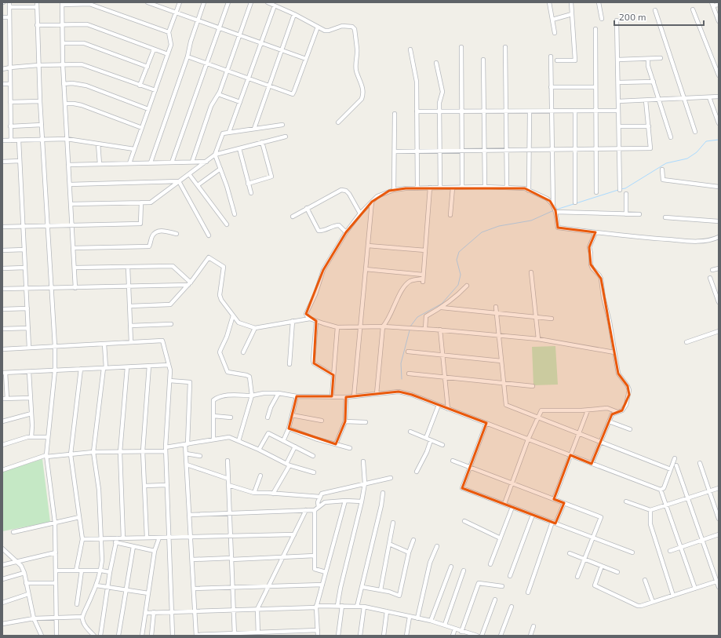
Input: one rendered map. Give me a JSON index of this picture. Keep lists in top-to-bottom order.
{
  "scale_bar": "200 m"
}
